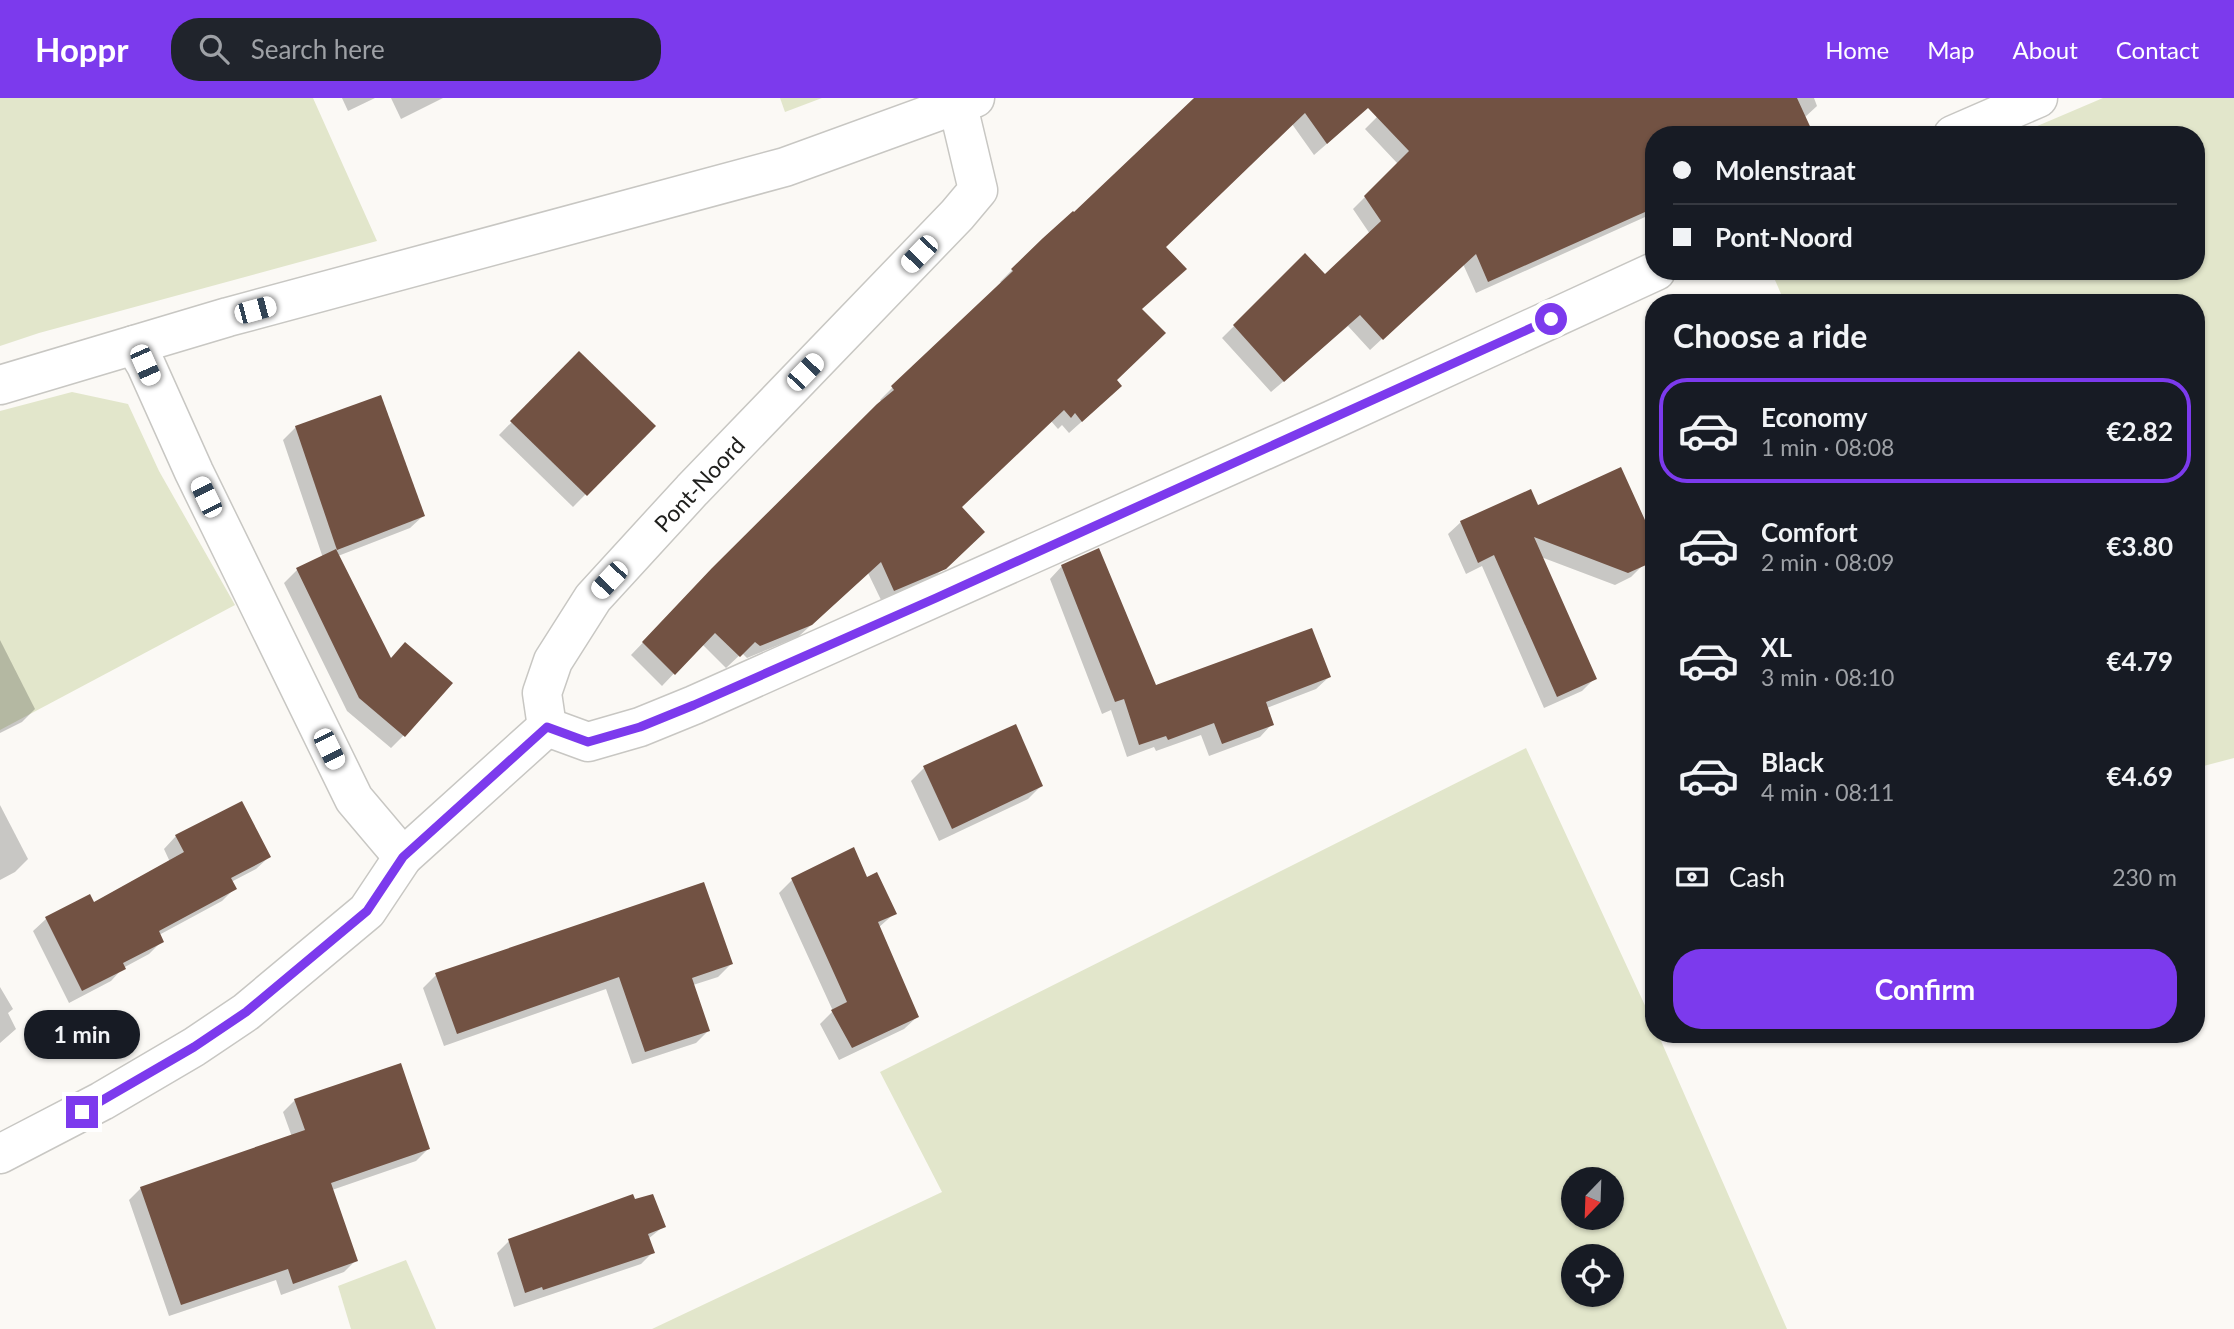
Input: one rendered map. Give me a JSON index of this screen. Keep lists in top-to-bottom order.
{
  "streets": {
    "street": ["Pont-Noord"]
  },
  "north": "bottom left",
  "page": {
    "header": "Hoppr",
    "search": "Search here",
    "nav": [
      "Home",
      "Map",
      "About",
      "Contact"
    ],
    "banner": ["Molenstraat", "Pont-Noord"],
    "heading": "Choose a ride",
    "list": [
      {
        "name": "Economy",
        "note": "1 min · 08:08",
        "value": "€2.82"
      },
      {
        "name": "Comfort",
        "note": "2 min · 08:09",
        "value": "€3.80"
      },
      {
        "name": "XL",
        "note": "3 min · 08:10",
        "value": "€4.79"
      },
      {
        "name": "Black",
        "note": "4 min · 08:11",
        "value": "€4.69"
      }
    ],
    "pay": ["Cash", "230 m"],
    "buttons": "Confirm",
    "bubble": "1 min"
  }
}
